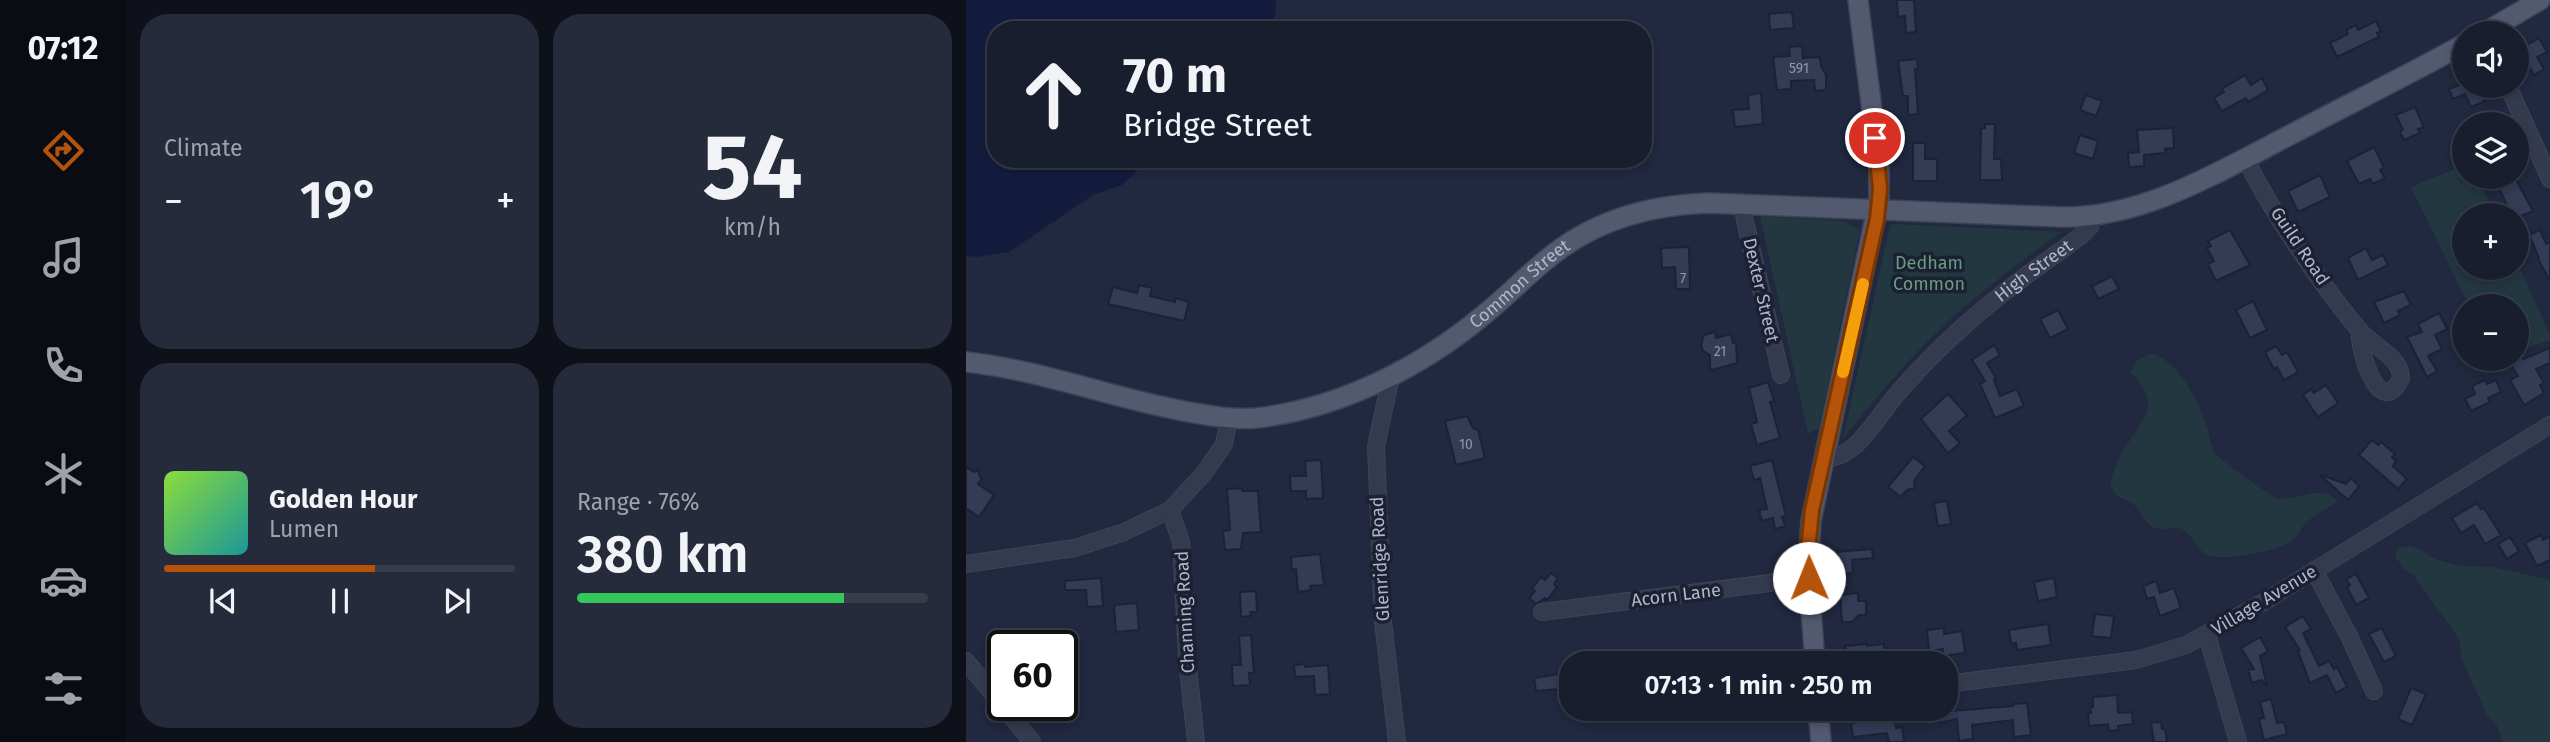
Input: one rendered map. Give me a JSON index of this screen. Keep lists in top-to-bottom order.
{
  "streets": {
    "main road": ["Common Street"],
    "street": [
      "Guild Road",
      "High Street",
      "Dexter Street",
      "Glenridge Road",
      "Acorn Lane",
      "Village Avenue",
      "Channing Road"
    ]
  },
  "crossings": [
    ["High Street", "Common Street"],
    ["Common Street", "Dexter Street"],
    ["Common Street", "Glenridge Road"]
  ],
  "parks": ["Dedham Common"],
  "house_numbers": [
    "591",
    "7",
    "21",
    "10"
  ],
  "page": {
    "tabs": "07:12",
    "tile": [
      "Climate",
      ["54", "km/h"],
      ["Range · 76%", "380 km"]
    ],
    "map_buttons": ["+", "−"],
    "turn": ["70 m", "Bridge Street"],
    "heat": ["−", "19°", "+"],
    "song": ["Golden Hour", "Lumen"],
    "limit": "60",
    "trip": "07:13 · 1 min · 250 m"
  }
}
